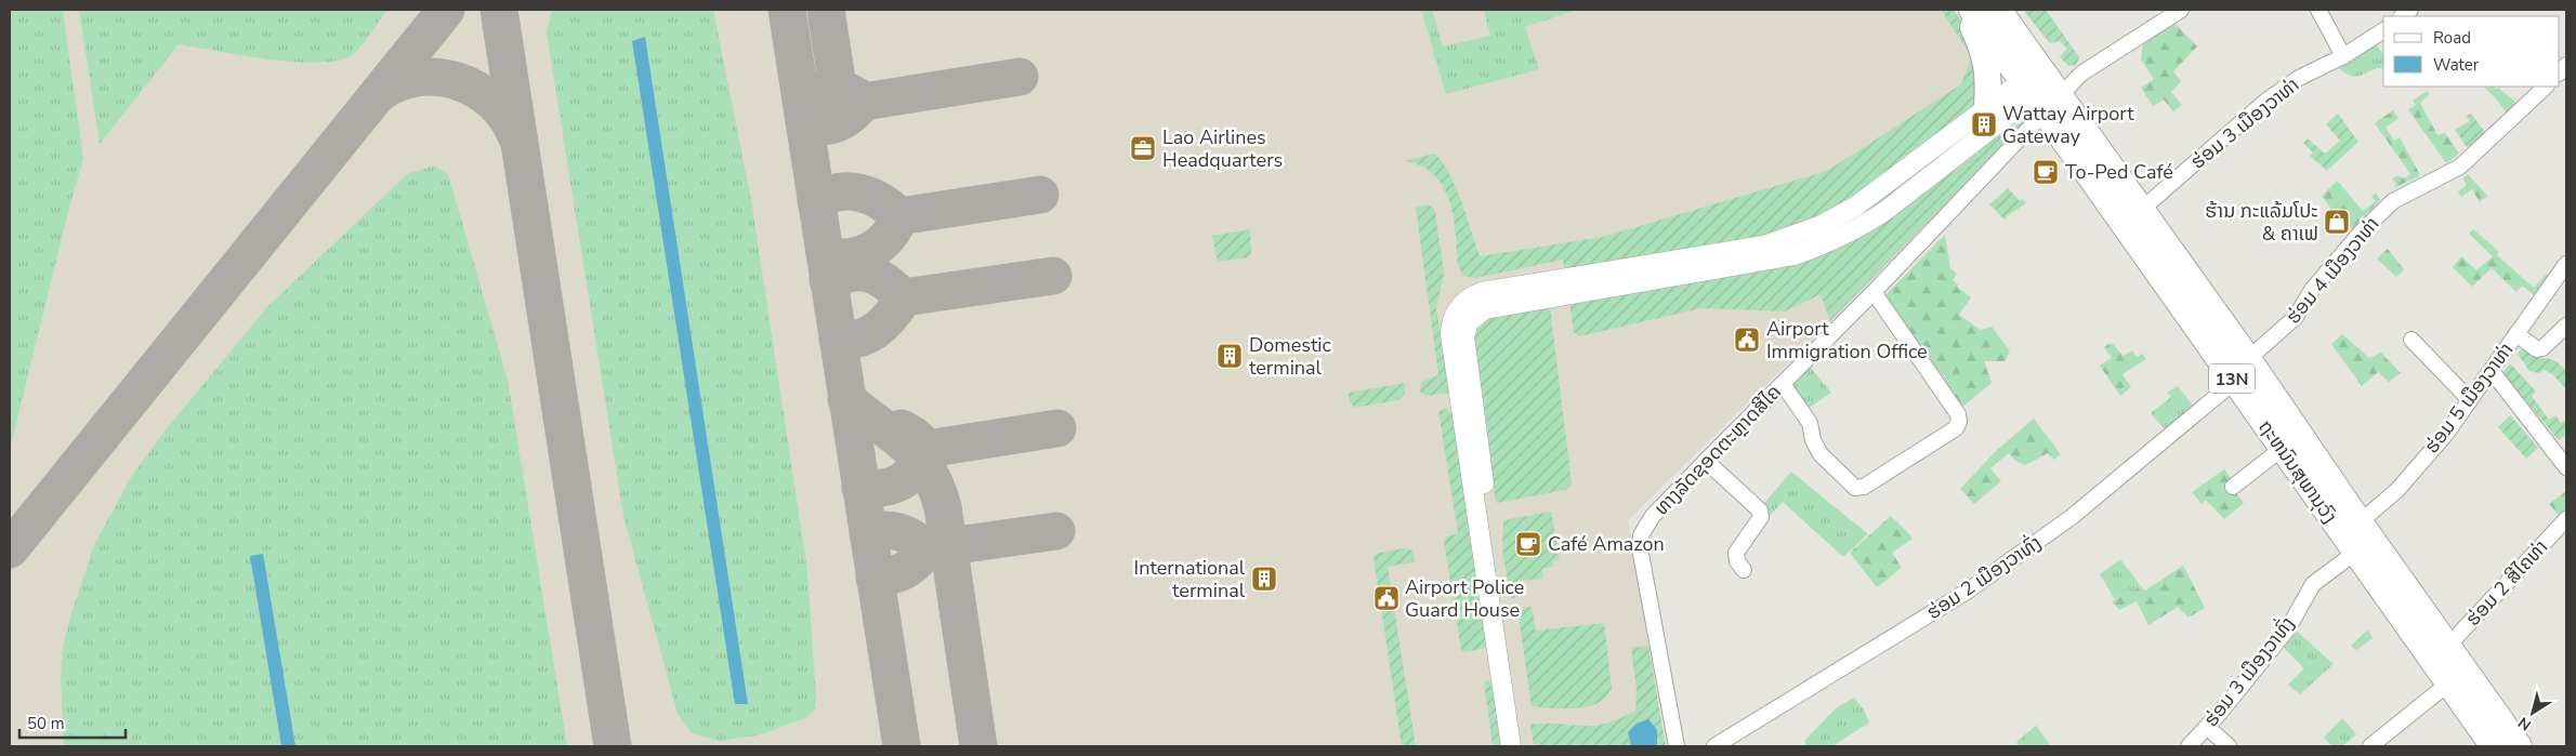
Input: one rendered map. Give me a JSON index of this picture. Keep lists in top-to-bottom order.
{
  "streets": {
    "highway": ["13N", "ຖະຫນົນສຸພານຸວົງ"],
    "street": [
      "ຮ່ອມ 3 ເມືອງວາທ່າ",
      "ຮ່ອມ 4 ເມືອງວາທ່າ",
      "ຮ່ອມ 5 ເມືອງວາທ່າ",
      "ທາງລັດຊອດຕະຫຼາດສີໄຄ",
      "ຮ່ອມ 2 ເມືອງວາທົ່ງ",
      "ຮ່ອມ 2 ສີໄຄທ່າ",
      "ຮ່ອມ 3 ເມືອງວາທົ່ງ"
    ]
  },
  "crossings": [
    ["ຮ່ອມ 3 ເມືອງວາທ່າ", "ຖະຫນົນສຸພານຸວົງ"],
    ["ຮ່ອມ 4 ເມືອງວາທ່າ", "ຖະຫນົນສຸພານຸວົງ"],
    ["ຮ່ອມ 5 ເມືອງວາທ່າ", "ຖະຫນົນສຸພານຸວົງ"],
    ["ທາງລັດຊອດຕະຫຼາດສີໄຄ", "ຖະຫນົນສຸພານຸວົງ"],
    ["ຖະຫນົນສຸພານຸວົງ", "ຮ່ອມ 2 ເມືອງວາທົ່ງ"],
    ["ຖະຫນົນສຸພານຸວົງ", "ຮ່ອມ 2 ສີໄຄທ່າ"],
    ["ຖະຫນົນສຸພານຸວົງ", "ຮ່ອມ 3 ເມືອງວາທົ່ງ"]
  ],
  "places": {
    "building": ["Wattay Airport Gateway", "Domestic terminal", "International terminal"],
    "office": ["Lao Airlines Headquarters"],
    "cafe": ["To-Ped Café", "Café Amazon"],
    "shop": ["ຮ້ານ ກະແລ້ມໂປະ & ຄາເຟ"],
    "public building": ["Airport Immigration Office", "Airport Police Guard House"]
  },
  "legend": ["Road", "Water"],
  "scale_bar": "50 m",
  "north": "bottom left"
}
